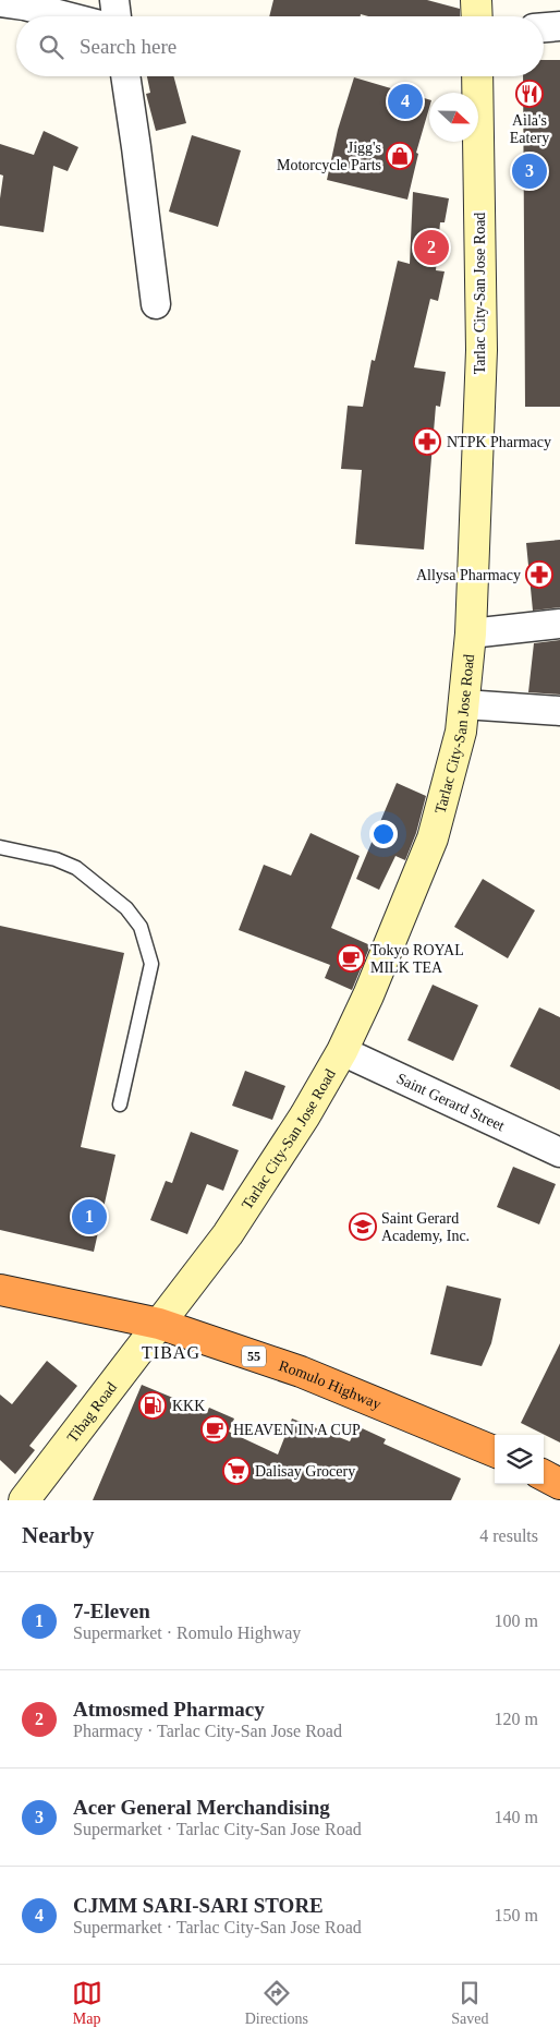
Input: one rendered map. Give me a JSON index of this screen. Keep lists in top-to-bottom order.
{
  "streets": {
    "highway": ["55", "Romulo Highway"],
    "main road": ["Tarlac City-San Jose Road", "Tibag Road"],
    "street": ["Saint Gerard Street"]
  },
  "crossings": [
    ["Tarlac City-San Jose Road", "Saint Gerard Street"],
    ["Tarlac City-San Jose Road", "Romulo Highway"],
    ["Tarlac City-San Jose Road", "Tibag Road"],
    ["Romulo Highway", "Tibag Road"]
  ],
  "districts": ["TIBAG"],
  "places": {
    "restaurant": ["Aila's Eatery"],
    "shop": ["Jigg's Motorcycle Parts"],
    "pharmacy": ["NTPK Pharmacy", "Allysa Pharmacy"],
    "cafe": ["Tokyo ROYAL MILK TEA", "HEAVEN IN A CUP"],
    "school or university": ["Saint Gerard Academy, Inc."],
    "fuel station": ["KKK"],
    "supermarket": ["Dalisay Grocery"]
  },
  "north": "right",
  "page": {
    "search": "Search here",
    "pins": [
      "4",
      "3",
      "2",
      "1"
    ],
    "heading": ["Nearby", "4 results"],
    "list": [
      {
        "mark": "1",
        "name": "7-Eleven",
        "note": "Supermarket · Romulo Highway",
        "value": "100 m"
      },
      {
        "mark": "2",
        "name": "Atmosmed Pharmacy",
        "note": "Pharmacy · Tarlac City-San Jose Road",
        "value": "120 m"
      },
      {
        "mark": "3",
        "name": "Acer General Merchandising",
        "note": "Supermarket · Tarlac City-San Jose Road",
        "value": "140 m"
      },
      {
        "mark": "4",
        "name": "CJMM SARI-SARI STORE",
        "note": "Supermarket · Tarlac City-San Jose Road",
        "value": "150 m"
      }
    ],
    "nav": ["Map", "Directions", "Saved"]
  }
}
